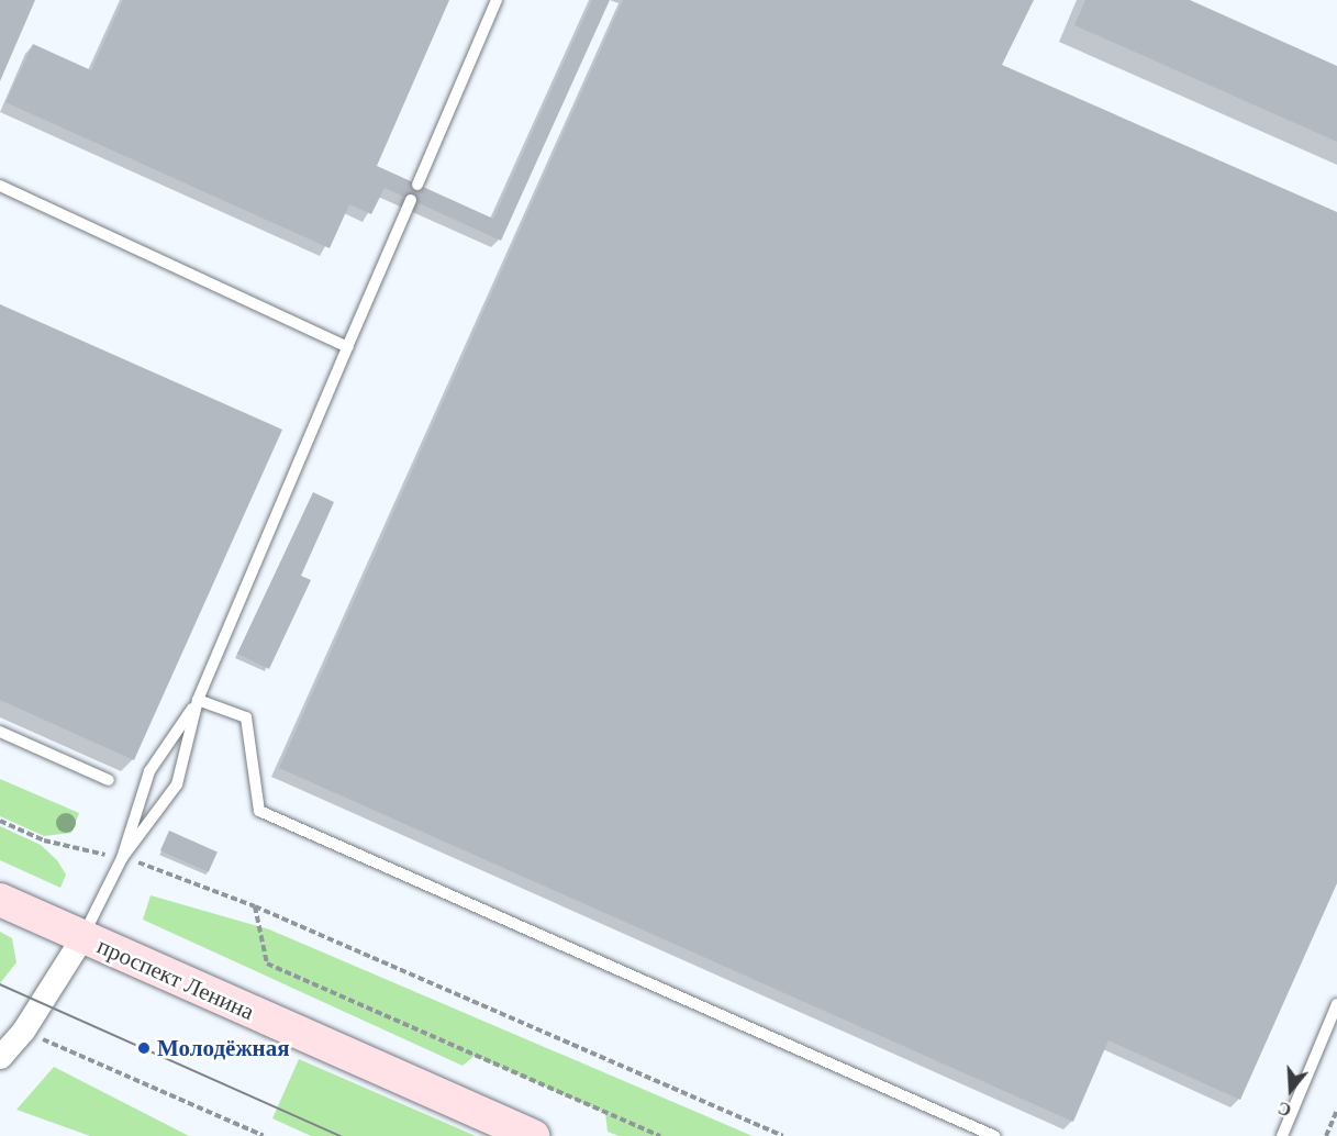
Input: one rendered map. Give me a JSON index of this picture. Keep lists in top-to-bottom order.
{
  "streets": {
    "main road": ["проспект Ленина"]
  },
  "places": ["Молодёжная"],
  "north": "bottom"
}
